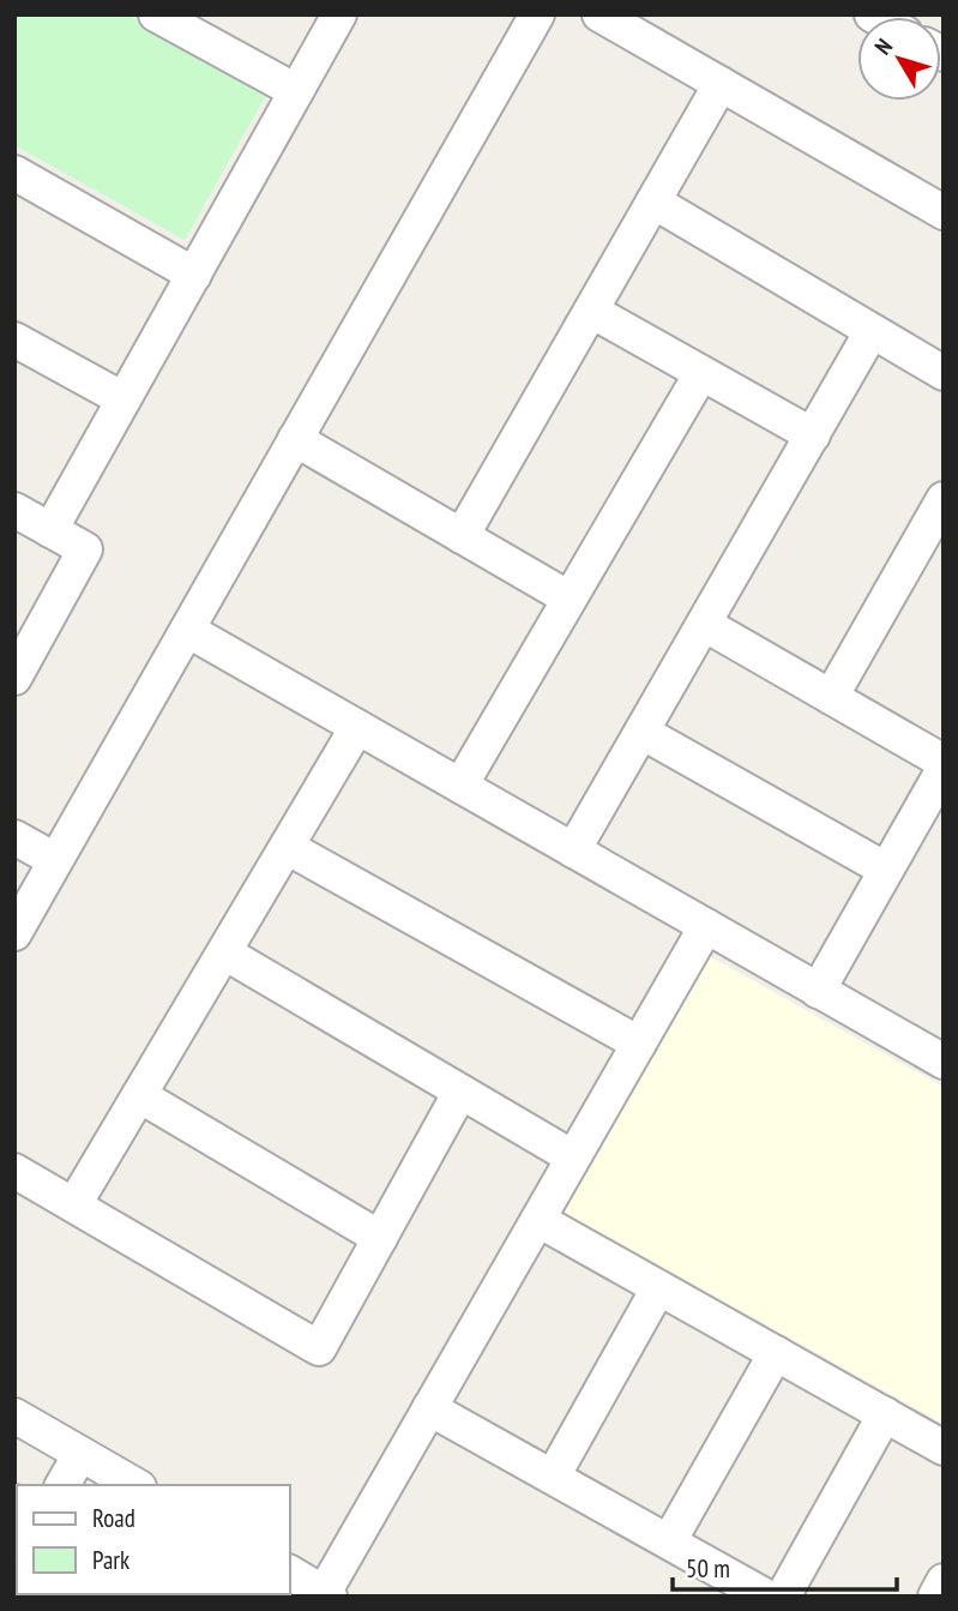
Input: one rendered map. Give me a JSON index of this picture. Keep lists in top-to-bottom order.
{
  "legend": ["Road", "Park"],
  "scale_bar": "50 m",
  "north": "top left"
}
